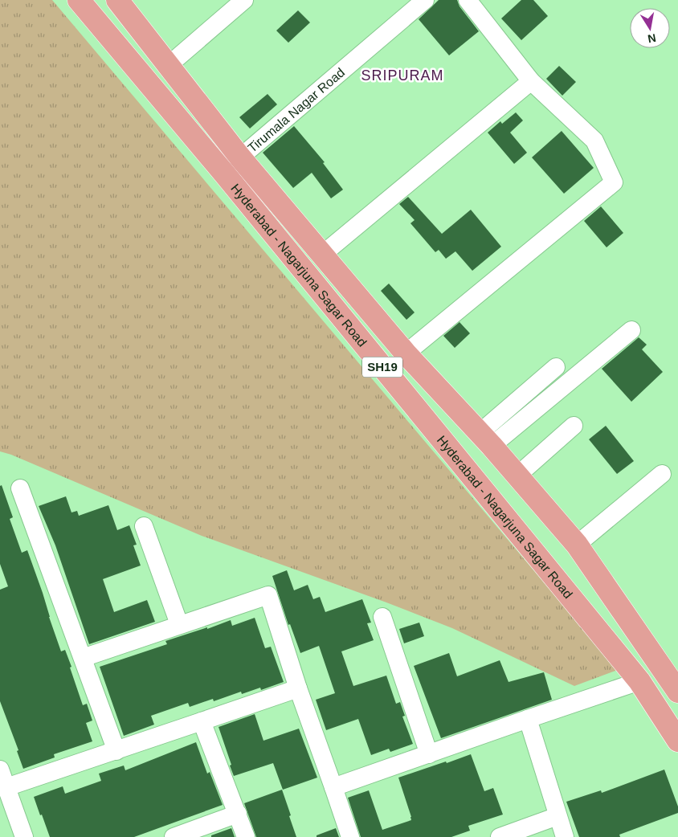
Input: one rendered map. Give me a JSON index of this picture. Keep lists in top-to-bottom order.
{
  "streets": {
    "main road": ["Hyderabad - Nagarjuna Sagar Road", "SH19"],
    "street": ["Tirumala Nagar Road"]
  },
  "crossings": [
    ["Tirumala Nagar Road", "Hyderabad - Nagarjuna Sagar Road"]
  ],
  "districts": ["SRIPURAM"],
  "north": "bottom"
}
